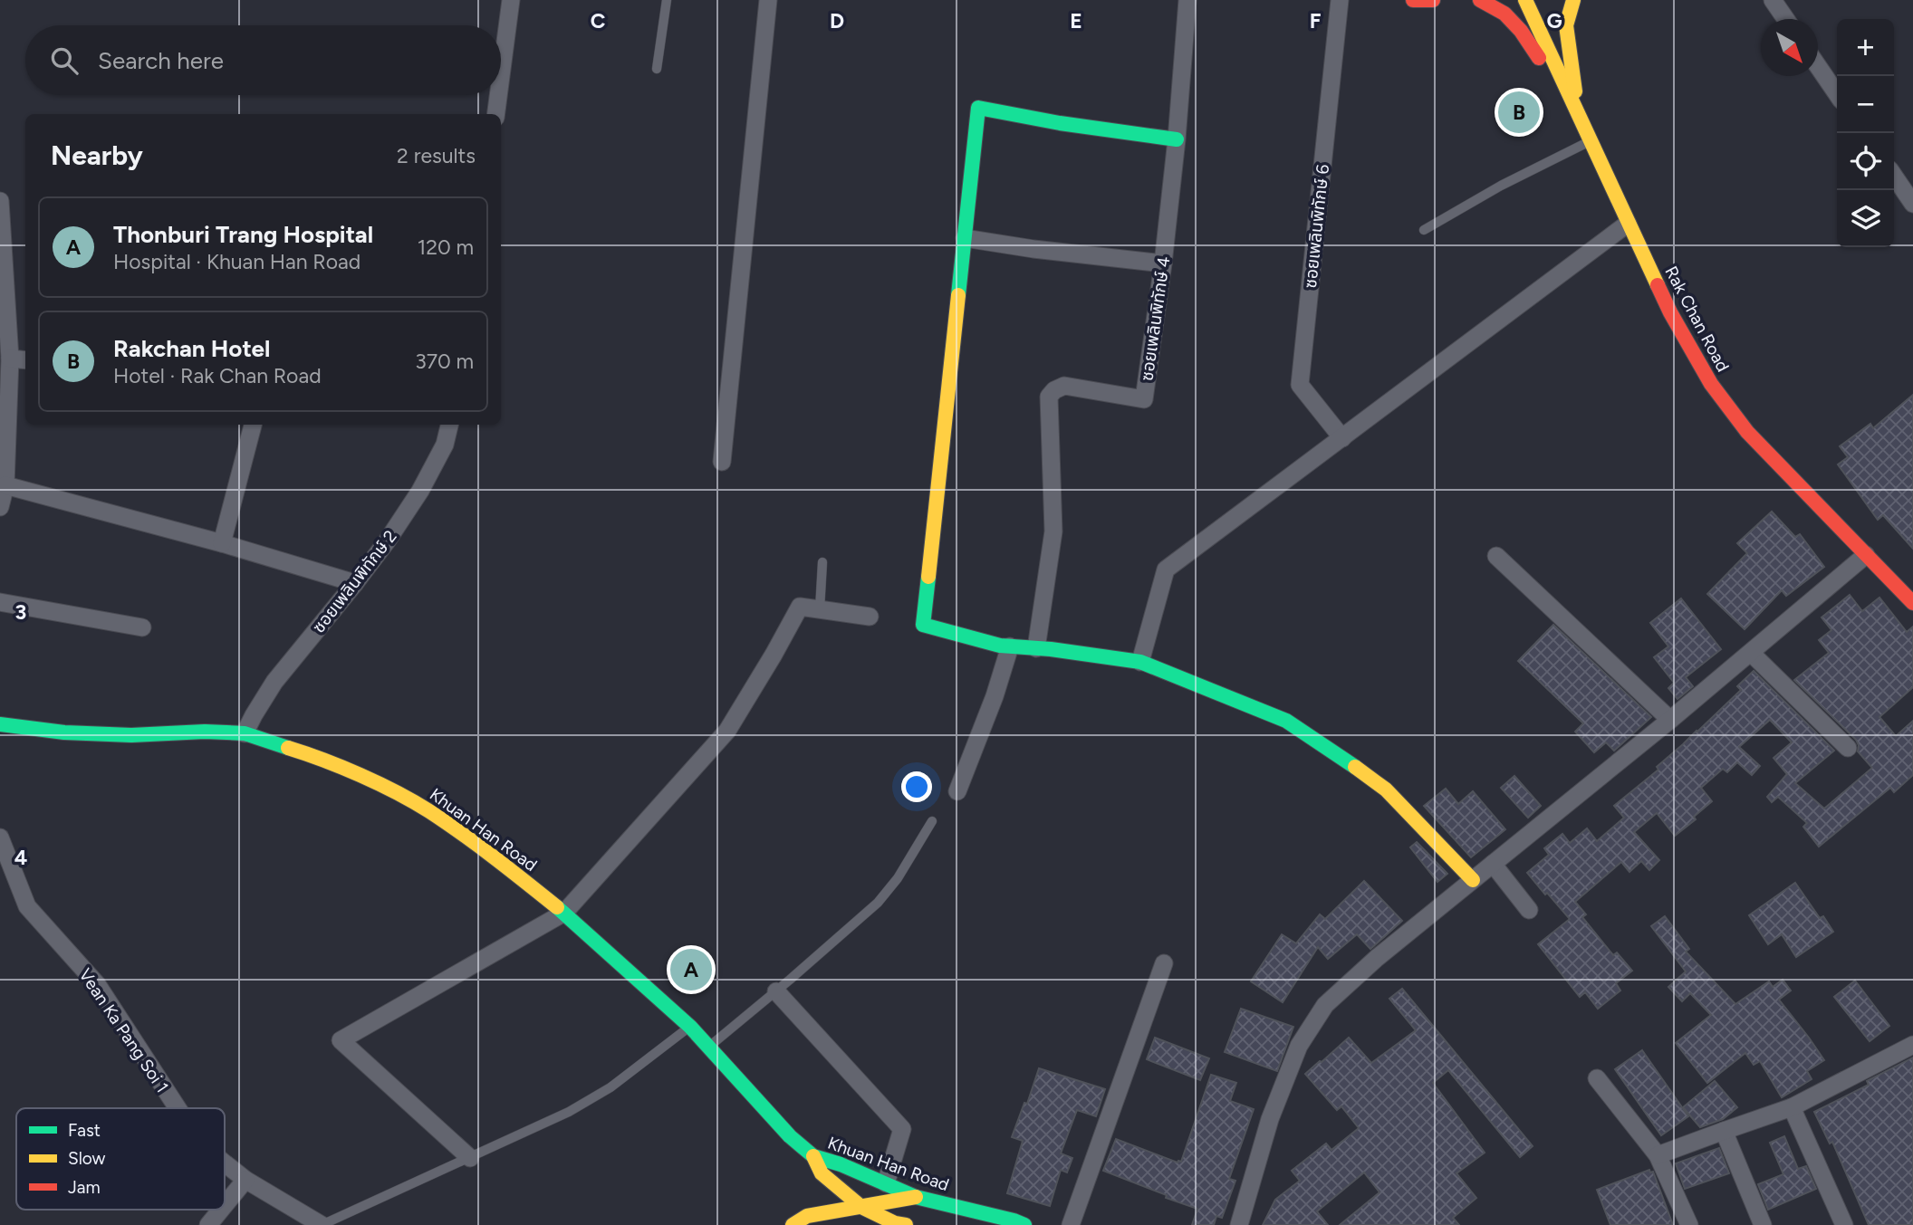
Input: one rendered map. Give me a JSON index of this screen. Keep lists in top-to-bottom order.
{
  "streets": {
    "street": [
      "ซอยเพลินพิทักษ์ 6",
      "ซอยเพลินพิทักษ์ 4",
      "Rak Chan Road",
      "ซอยเพลินพิทักษ์ 2",
      "Khuan Han Road",
      "Vean Ka Pang Soi 1"
    ]
  },
  "crossings": [
    ["ซอยเพลินพิทักษ์ 2", "Khuan Han Road"]
  ],
  "legend": ["Fast", "Slow", "Jam"],
  "north": "bottom right",
  "page": {
    "map_buttons": ["+", "−"],
    "search": "Search here",
    "pins": ["B", "A"],
    "heading": ["Nearby", "2 results"],
    "list": [
      {
        "mark": "A",
        "name": "Thonburi Trang Hospital",
        "note": "Hospital · Khuan Han Road",
        "value": "120 m"
      },
      {
        "mark": "B",
        "name": "Rakchan Hotel",
        "note": "Hotel · Rak Chan Road",
        "value": "370 m"
      }
    ]
  },
  "grid": {
    "columns": [
      "C",
      "D",
      "E",
      "F",
      "G"
    ],
    "rows": ["3", "4"]
  }
}
